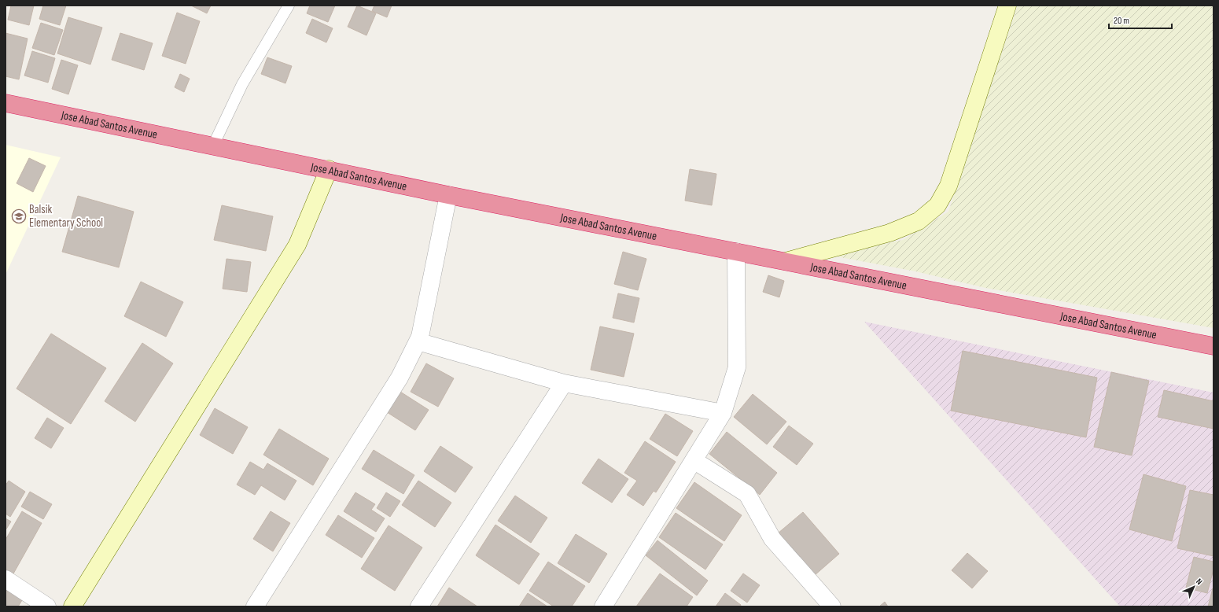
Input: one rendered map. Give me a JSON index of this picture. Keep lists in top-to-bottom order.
{
  "streets": {
    "highway": ["Jose Abad Santos Avenue"]
  },
  "places": {
    "school or university": ["Balsik Elementary School"]
  },
  "scale_bar": "20 m",
  "north": "top right"
}
